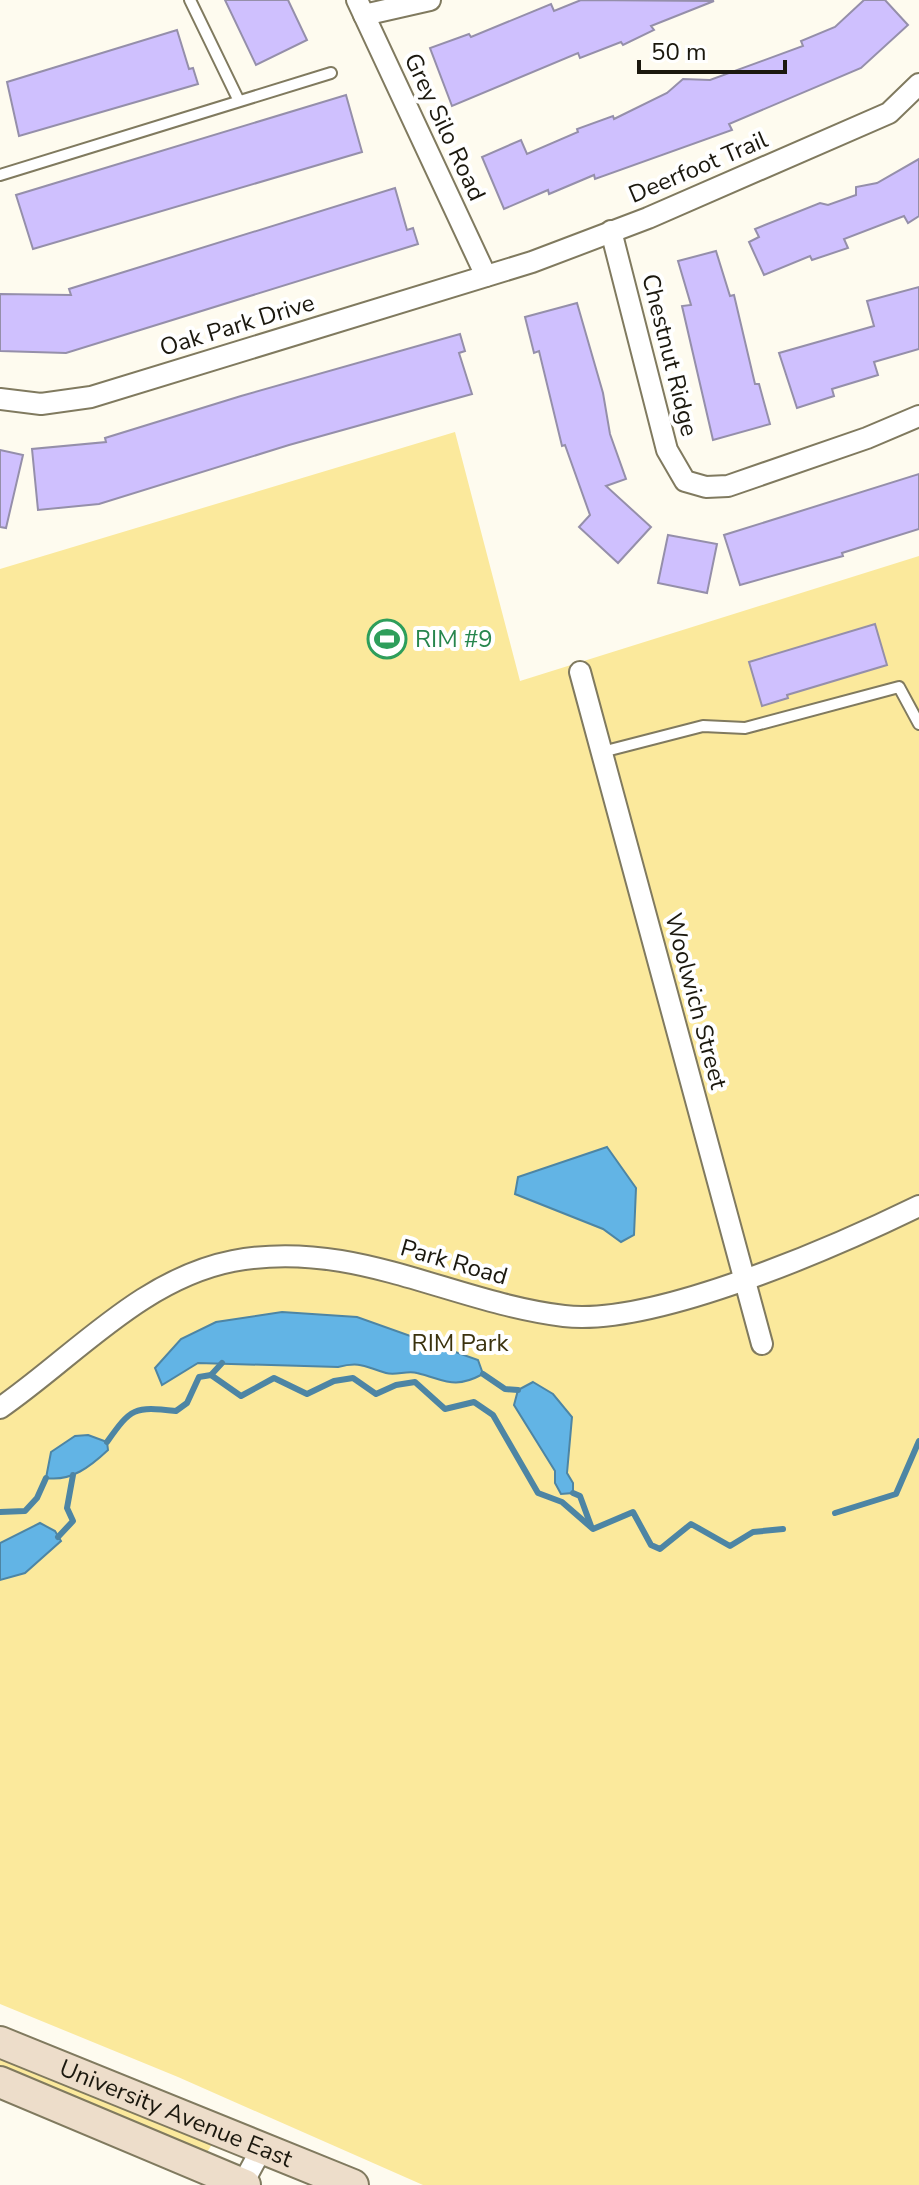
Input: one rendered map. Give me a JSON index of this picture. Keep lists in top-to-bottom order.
{
  "streets": {
    "main road": ["University Avenue East"],
    "street": [
      "Grey Silo Road",
      "Deerfoot Trail",
      "Oak Park Drive",
      "Chestnut Ridge",
      "Woolwich Street",
      "Park Road"
    ]
  },
  "crossings": [
    ["Grey Silo Road", "Deerfoot Trail"],
    ["Grey Silo Road", "Oak Park Drive"],
    ["Deerfoot Trail", "Oak Park Drive"],
    ["Deerfoot Trail", "Chestnut Ridge"],
    ["Woolwich Street", "Park Road"]
  ],
  "parks": ["RIM Park"],
  "places": {
    "sports": ["RIM #9"]
  },
  "scale_bar": "50 m"
}
